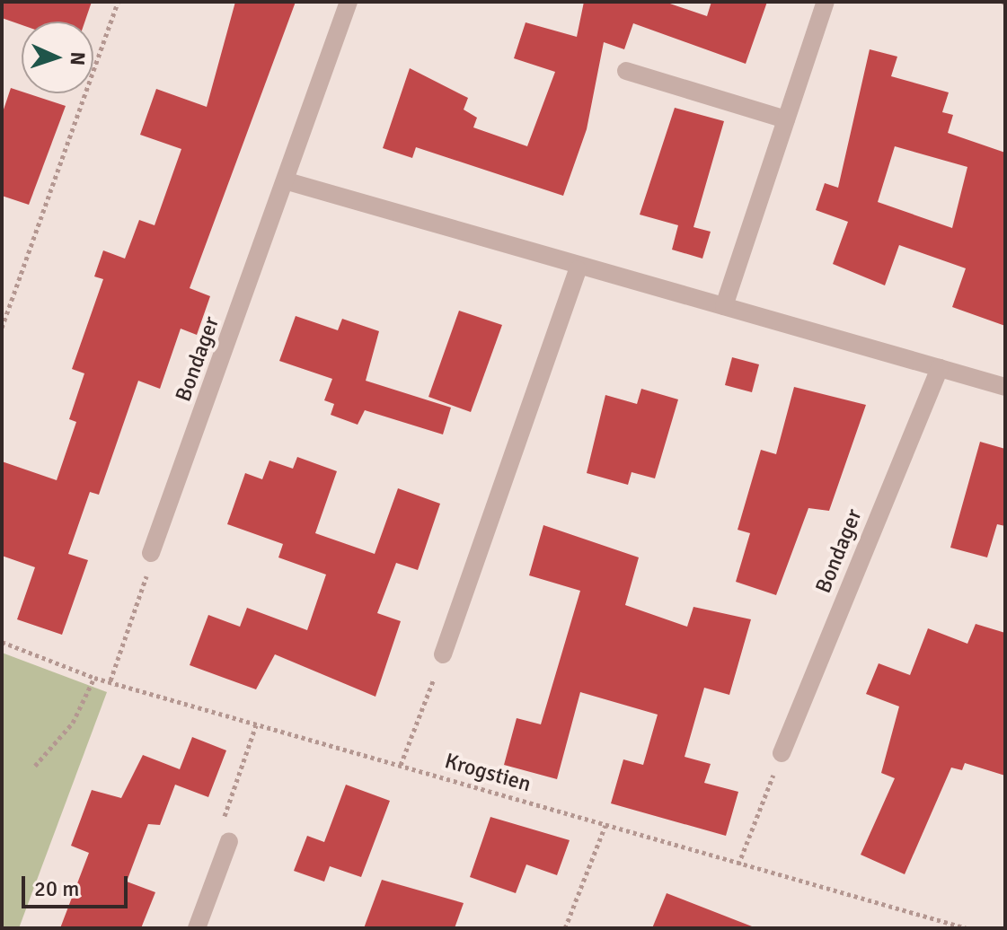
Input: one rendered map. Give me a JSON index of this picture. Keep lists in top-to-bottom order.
{
  "streets": {
    "street": ["Bondager"],
    "path": ["Krogstien"]
  },
  "scale_bar": "20 m",
  "north": "right"
}
